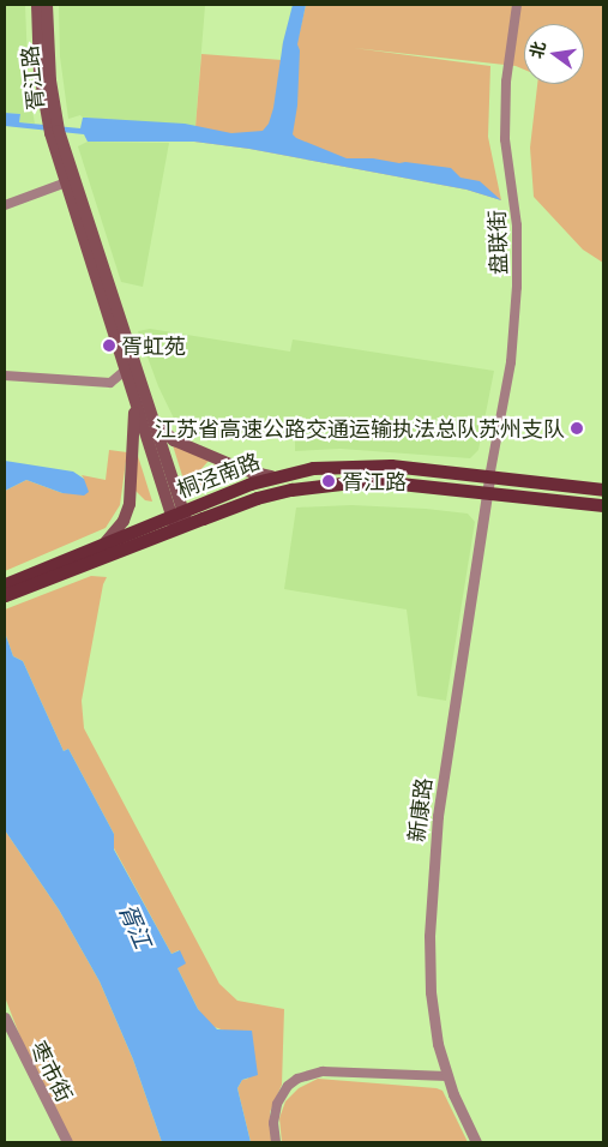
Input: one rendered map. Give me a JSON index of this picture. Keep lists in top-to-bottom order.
{
  "streets": {
    "main road": ["胥江路", "桐泾南路"],
    "street": ["盘联街", "新康路", "枣市街"]
  },
  "crossings": [
    ["胥江路", "桐泾南路"],
    ["盘联街", "桐泾南路"],
    ["盘联街", "新康路"],
    ["桐泾南路", "新康路"]
  ],
  "water": ["胥江"],
  "places": ["胥虹苑", "江苏省高速公路交通运输执法总队苏州支队", "胥江路"],
  "north": "left"
}
